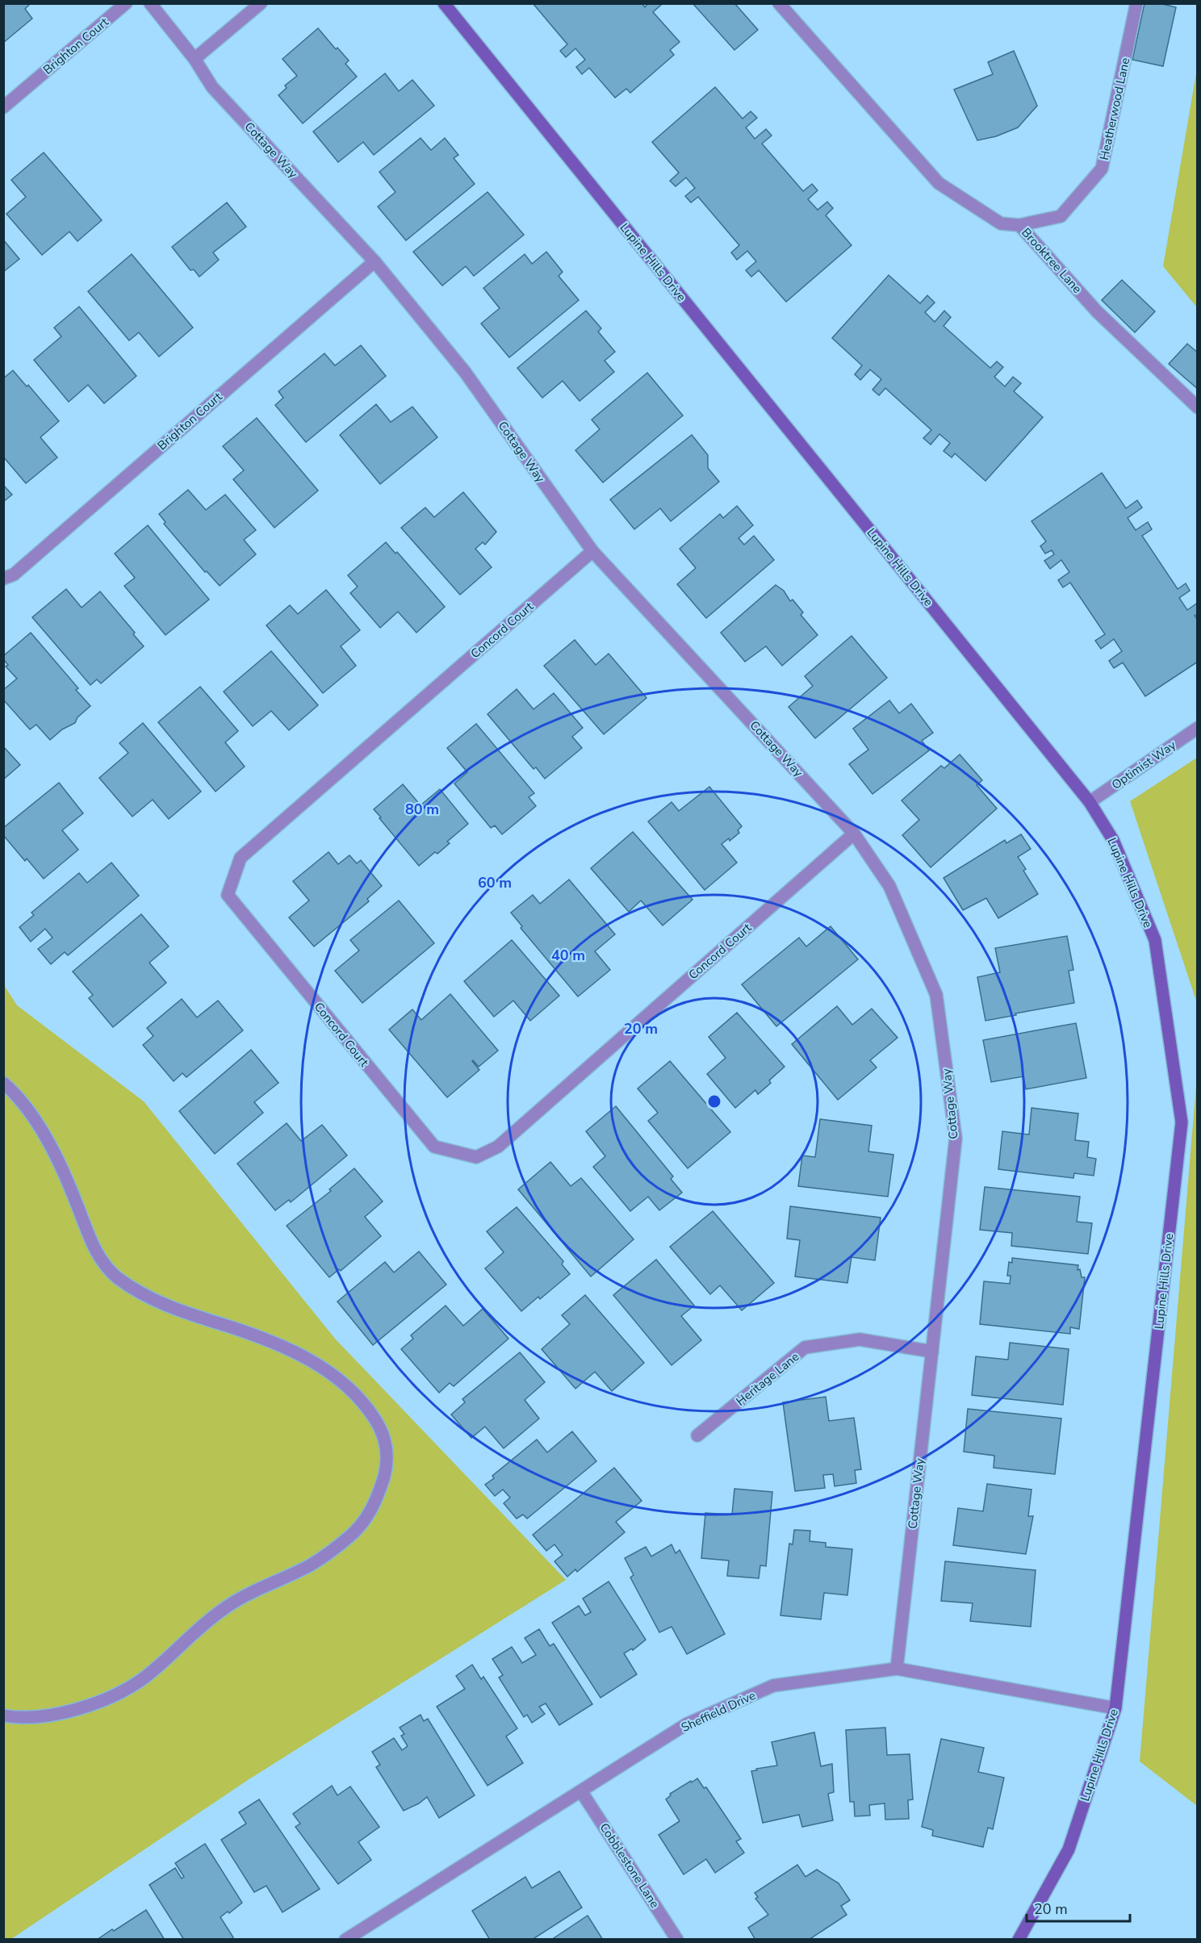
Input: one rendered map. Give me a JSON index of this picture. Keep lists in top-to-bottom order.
{
  "streets": {
    "street": [
      "Brighton Court",
      "Heatherwood Lane",
      "Cottage Way",
      "Brooktree Lane",
      "Lupine Hills Drive",
      "Concord Court",
      "Optimist Way",
      "Heritage Lane",
      "Sheffield Drive",
      "Cobblestone Lane"
    ]
  },
  "crossings": [
    ["Brighton Court", "Cottage Way"],
    ["Heatherwood Lane", "Brooktree Lane"],
    ["Cottage Way", "Concord Court"],
    ["Cottage Way", "Heritage Lane"],
    ["Cottage Way", "Sheffield Drive"],
    ["Lupine Hills Drive", "Optimist Way"],
    ["Lupine Hills Drive", "Sheffield Drive"],
    ["Sheffield Drive", "Cobblestone Lane"]
  ],
  "scale_bar": "20 m",
  "rings": [
    "80 m",
    "60 m",
    "40 m",
    "20 m"
  ]
}
